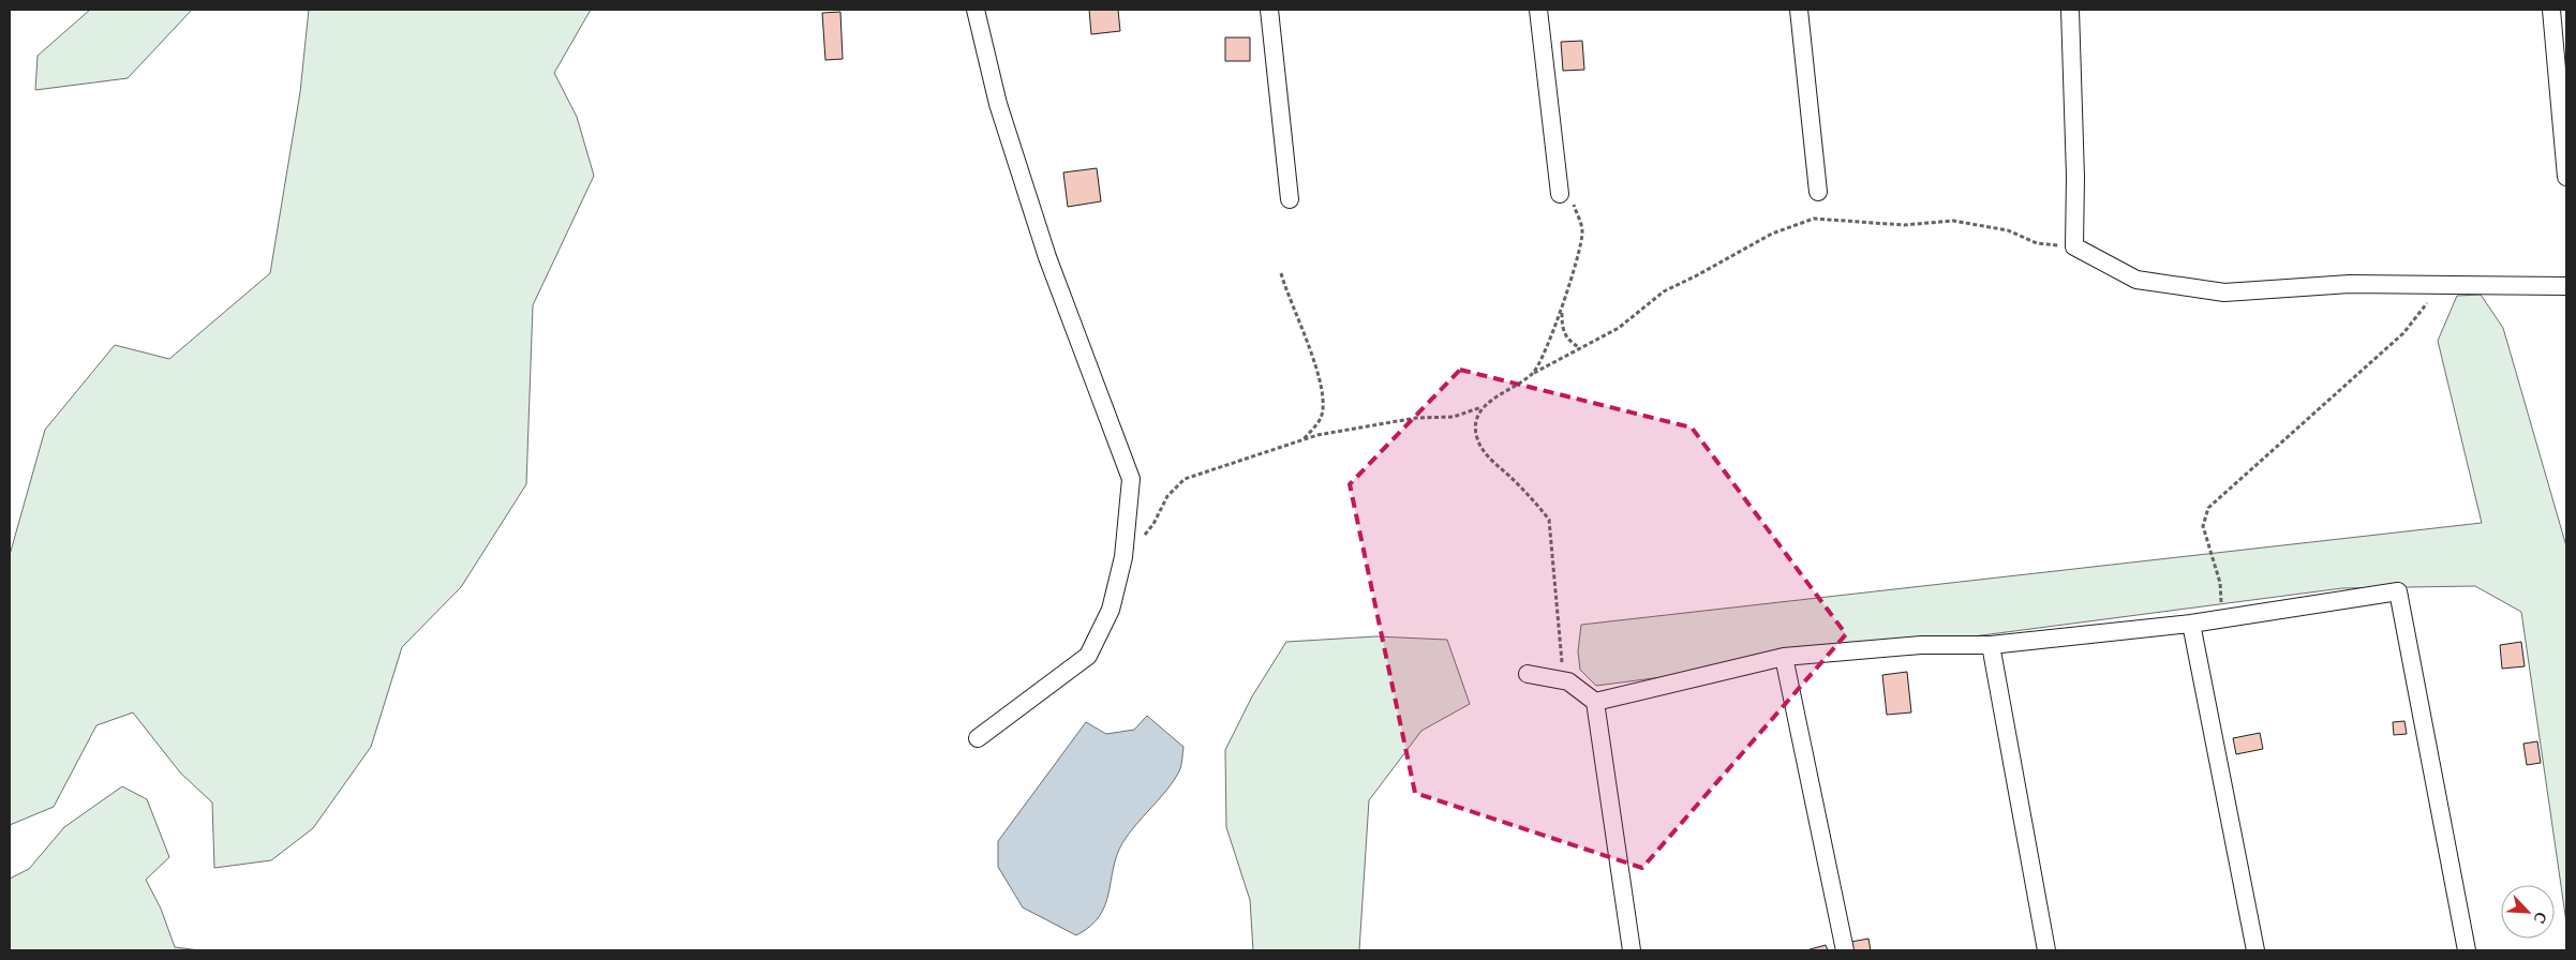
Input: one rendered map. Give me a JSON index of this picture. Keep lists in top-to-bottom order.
{
  "north": "bottom right"
}
